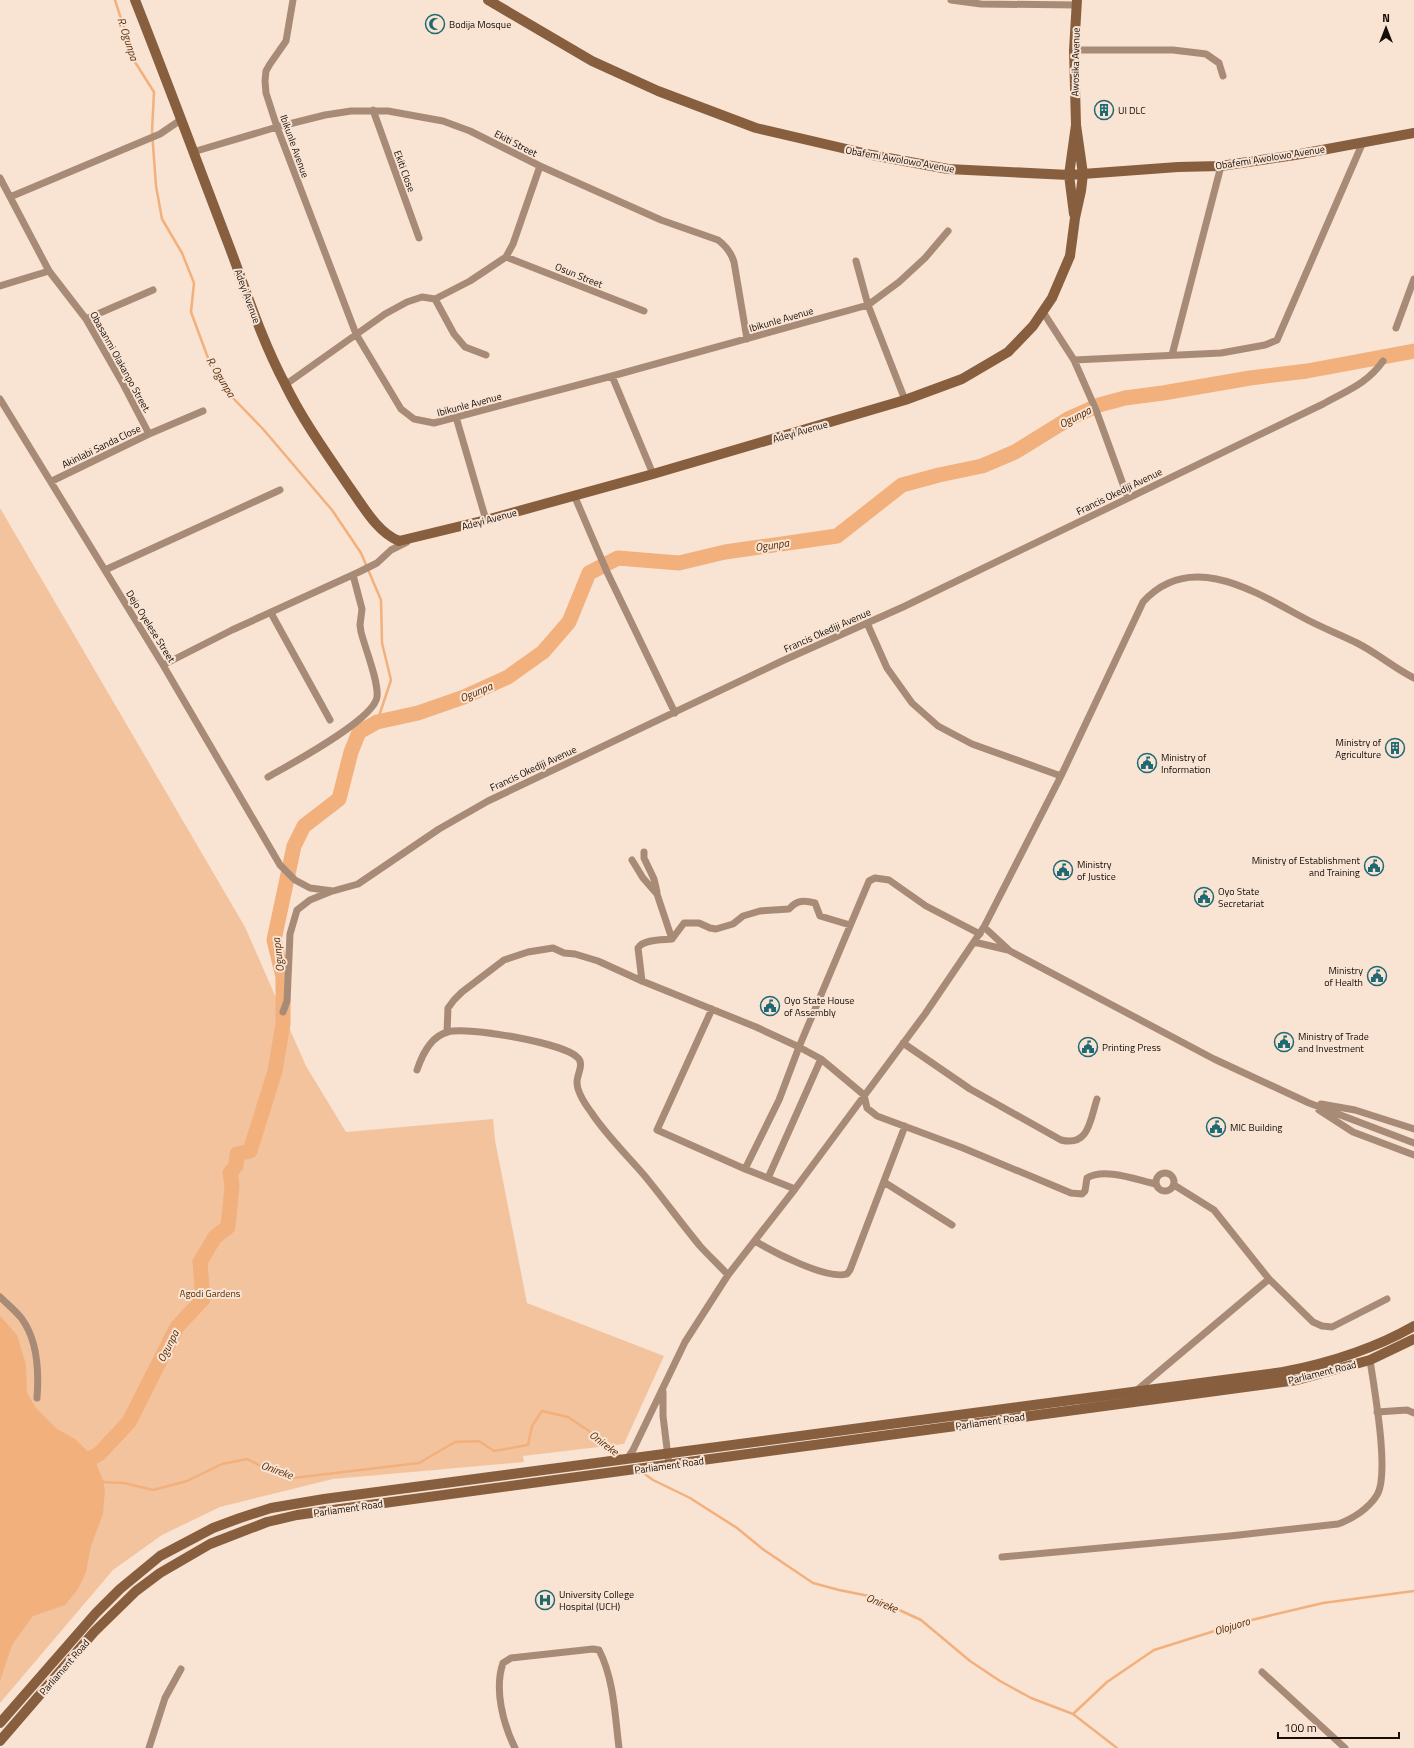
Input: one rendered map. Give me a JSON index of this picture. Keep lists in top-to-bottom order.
{
  "streets": {
    "main road": [
      "Awosika Avenue",
      "Obafemi Awolowo Avenue",
      "Adeyi Avenue",
      "Parliament Road"
    ],
    "street": [
      "Ekiti Street",
      "Ibikunle Avenue",
      "Ekiti Close",
      "Osun Street",
      "Obasanmi Olakanpo Street.",
      "Akinlabi Sanda Close",
      "Francis Okediji Avenue",
      "Dejo Oyelese Street"
    ]
  },
  "crossings": [
    ["Awosika Avenue", "Obafemi Awolowo Avenue"],
    ["Awosika Avenue", "Adeyi Avenue"],
    ["Ekiti Street", "Ibikunle Avenue"],
    ["Ekiti Street", "Ekiti Close"],
    ["Ekiti Street", "Adeyi Avenue"],
    ["Obafemi Awolowo Avenue", "Adeyi Avenue"],
    ["Obasanmi Olakanpo Street.", "Akinlabi Sanda Close"],
    ["Akinlabi Sanda Close", "Dejo Oyelese Street"],
    ["Francis Okediji Avenue", "Dejo Oyelese Street"]
  ],
  "water": [
    "R. Ogunpa",
    "Ogunpa",
    "Onireke",
    "Olojuoro"
  ],
  "parks": ["Agodi Gardens"],
  "places": {
    "mosque": ["Bodija Mosque"],
    "building": ["UI DLC", "Ministry of Agriculture"],
    "public building": [
      "Ministry of Information",
      "Ministry of Establishment and Training",
      "Ministry of Justice",
      "Oyo State Secretariat",
      "Ministry of Health",
      "Oyo State House of Assembly",
      "Ministry of Trade and Investment",
      "Printing Press",
      "MIC Building"
    ],
    "hospital": ["University College Hospital (UCH)"]
  },
  "scale_bar": "100 m",
  "north": "top"
}
